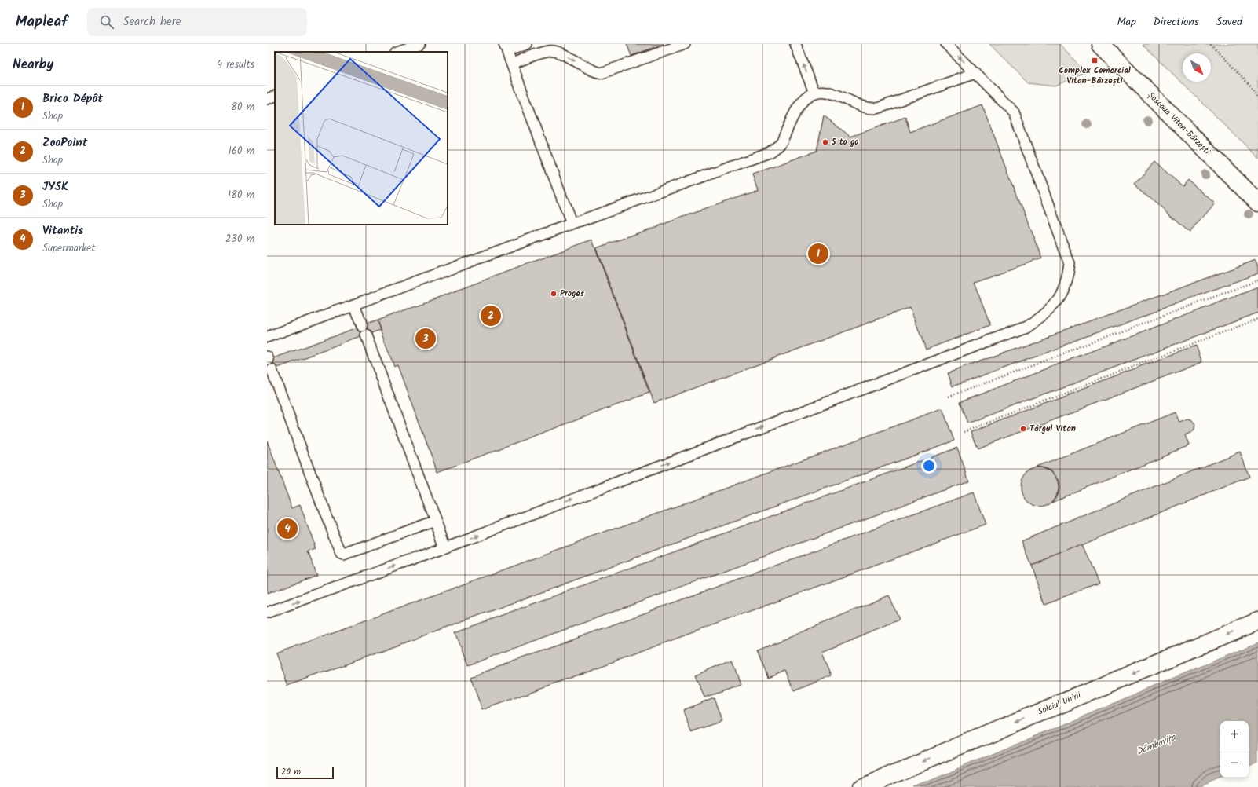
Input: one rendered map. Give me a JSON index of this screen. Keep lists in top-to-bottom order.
{
  "streets": {
    "main road": ["Șoseaua Vitan-Bârzești", "Splaiul Unirii"]
  },
  "one_way": ["Splaiul Unirii"],
  "water": ["Dâmbovița"],
  "places": {
    "transit": ["Complex Comercial Vitan-Bârzești"],
    "other": ["5 to go", "Proges", "Târgul Vitan"]
  },
  "scale_bar": "20 m",
  "north": "bottom right",
  "page": {
    "header": "Mapleaf",
    "search": "Search here",
    "nav": ["Map", "Directions", "Saved"],
    "heading": ["Nearby", "4 results"],
    "list": [
      {
        "mark": "1",
        "name": "Brico Dépôt",
        "note": "Shop",
        "value": "80 m"
      },
      {
        "mark": "2",
        "name": "ZooPoint",
        "note": "Shop",
        "value": "160 m"
      },
      {
        "mark": "3",
        "name": "JYSK",
        "note": "Shop",
        "value": "180 m"
      },
      {
        "mark": "4",
        "name": "Vitantis",
        "note": "Supermarket",
        "value": "230 m"
      }
    ],
    "pins": [
      "1",
      "2",
      "3",
      "4"
    ],
    "map_buttons": ["+", "−"],
    "scale": "20 m"
  }
}
